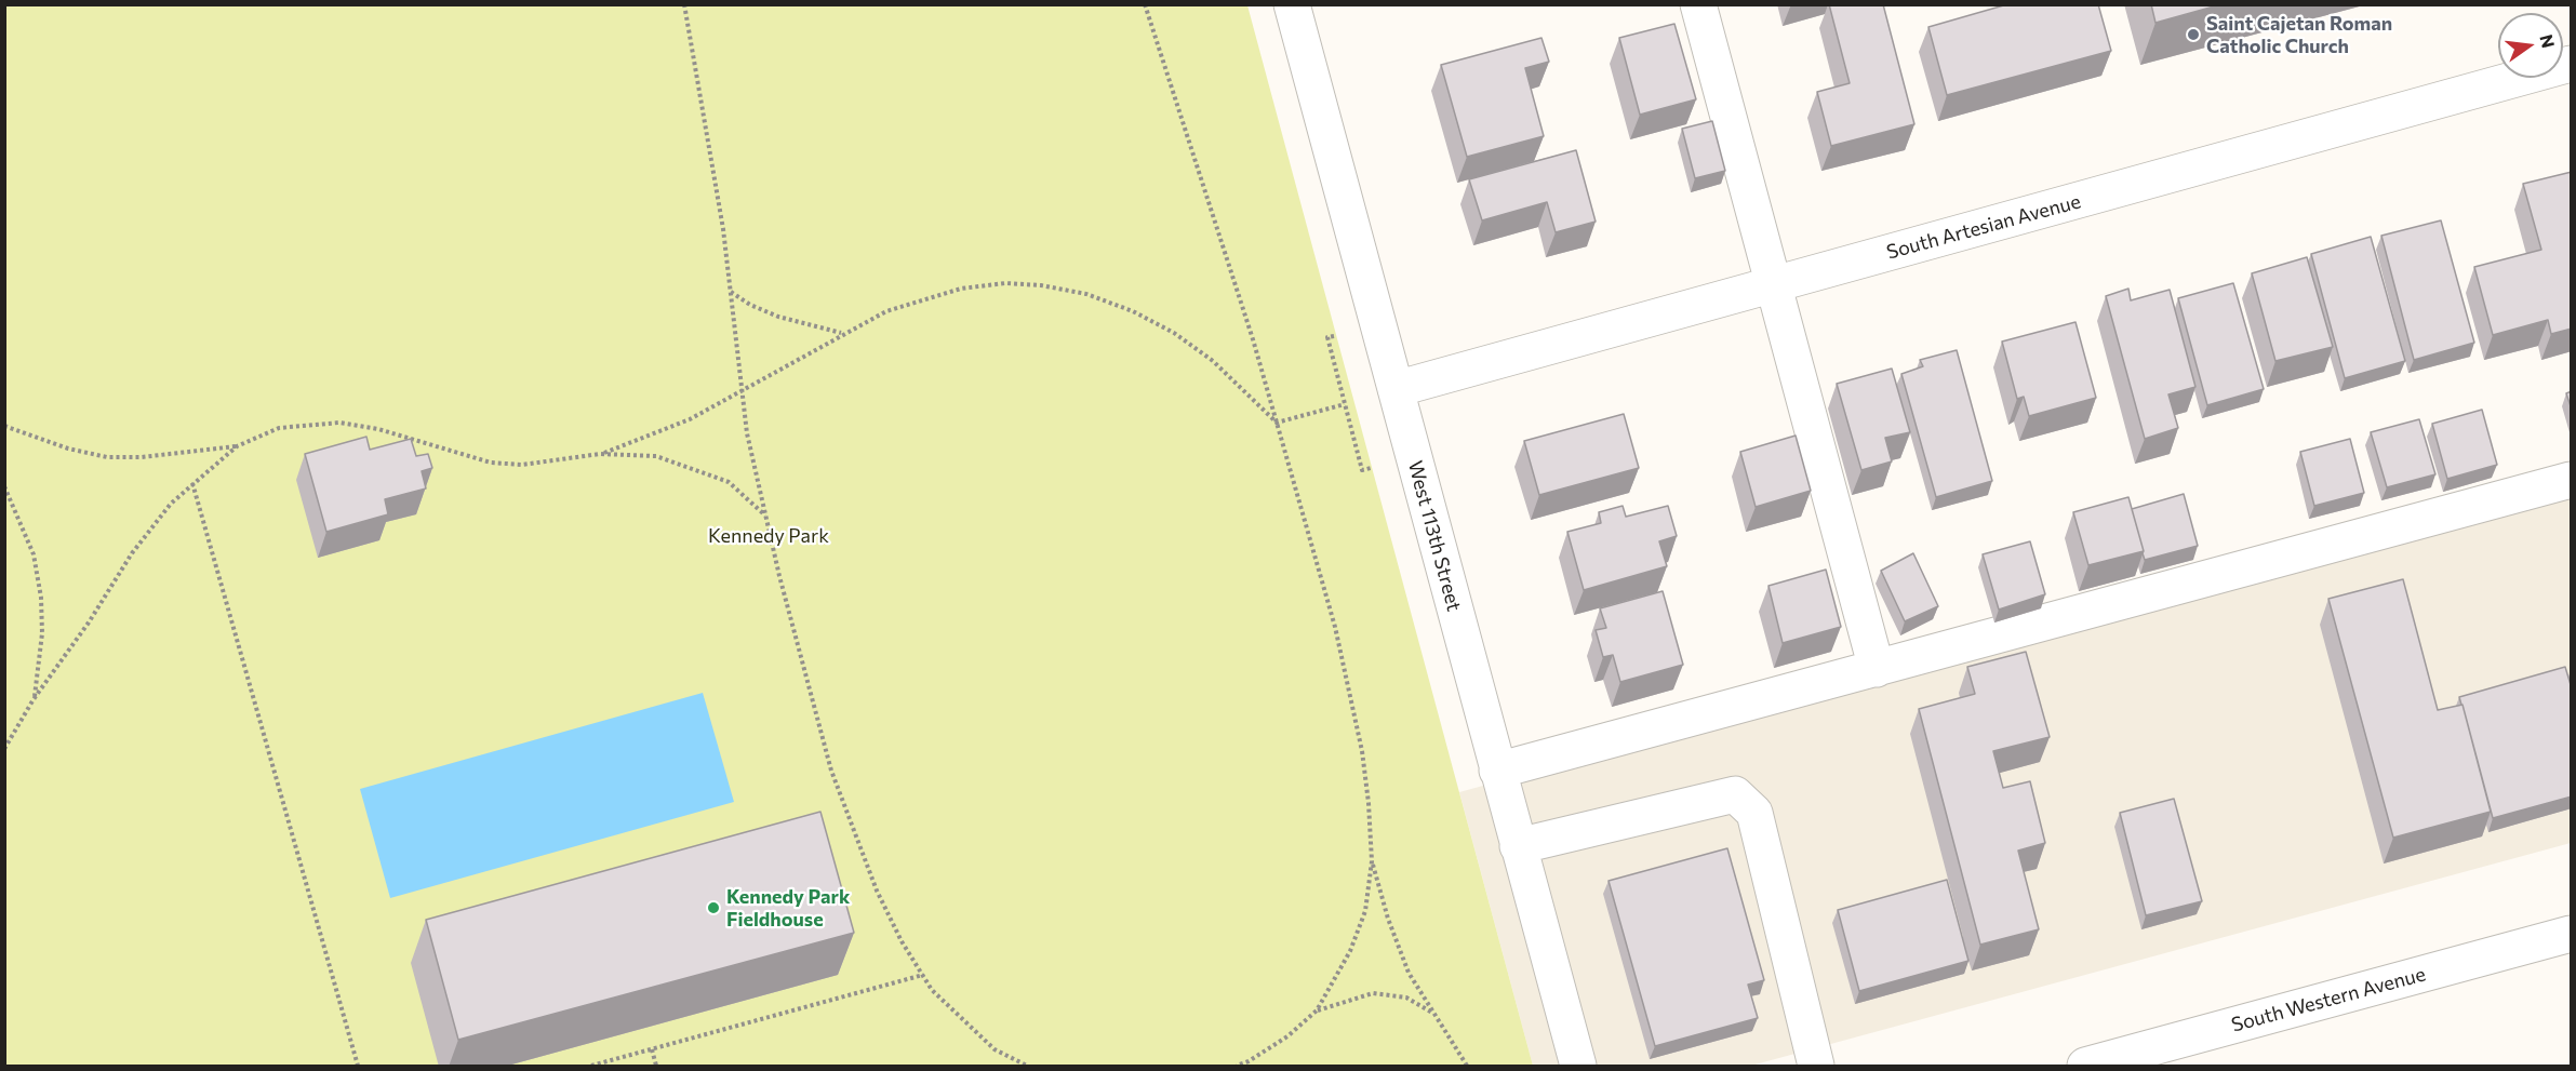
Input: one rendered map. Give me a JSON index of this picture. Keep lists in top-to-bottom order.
{
  "streets": {
    "street": ["South Artesian Avenue", "West 113th Street", "South Western Avenue"]
  },
  "crossings": [
    ["South Artesian Avenue", "West 113th Street"]
  ],
  "parks": ["Kennedy Park"],
  "places": ["Saint Cajetan Roman Catholic Church", "Kennedy Park Fieldhouse"],
  "north": "right"
}
